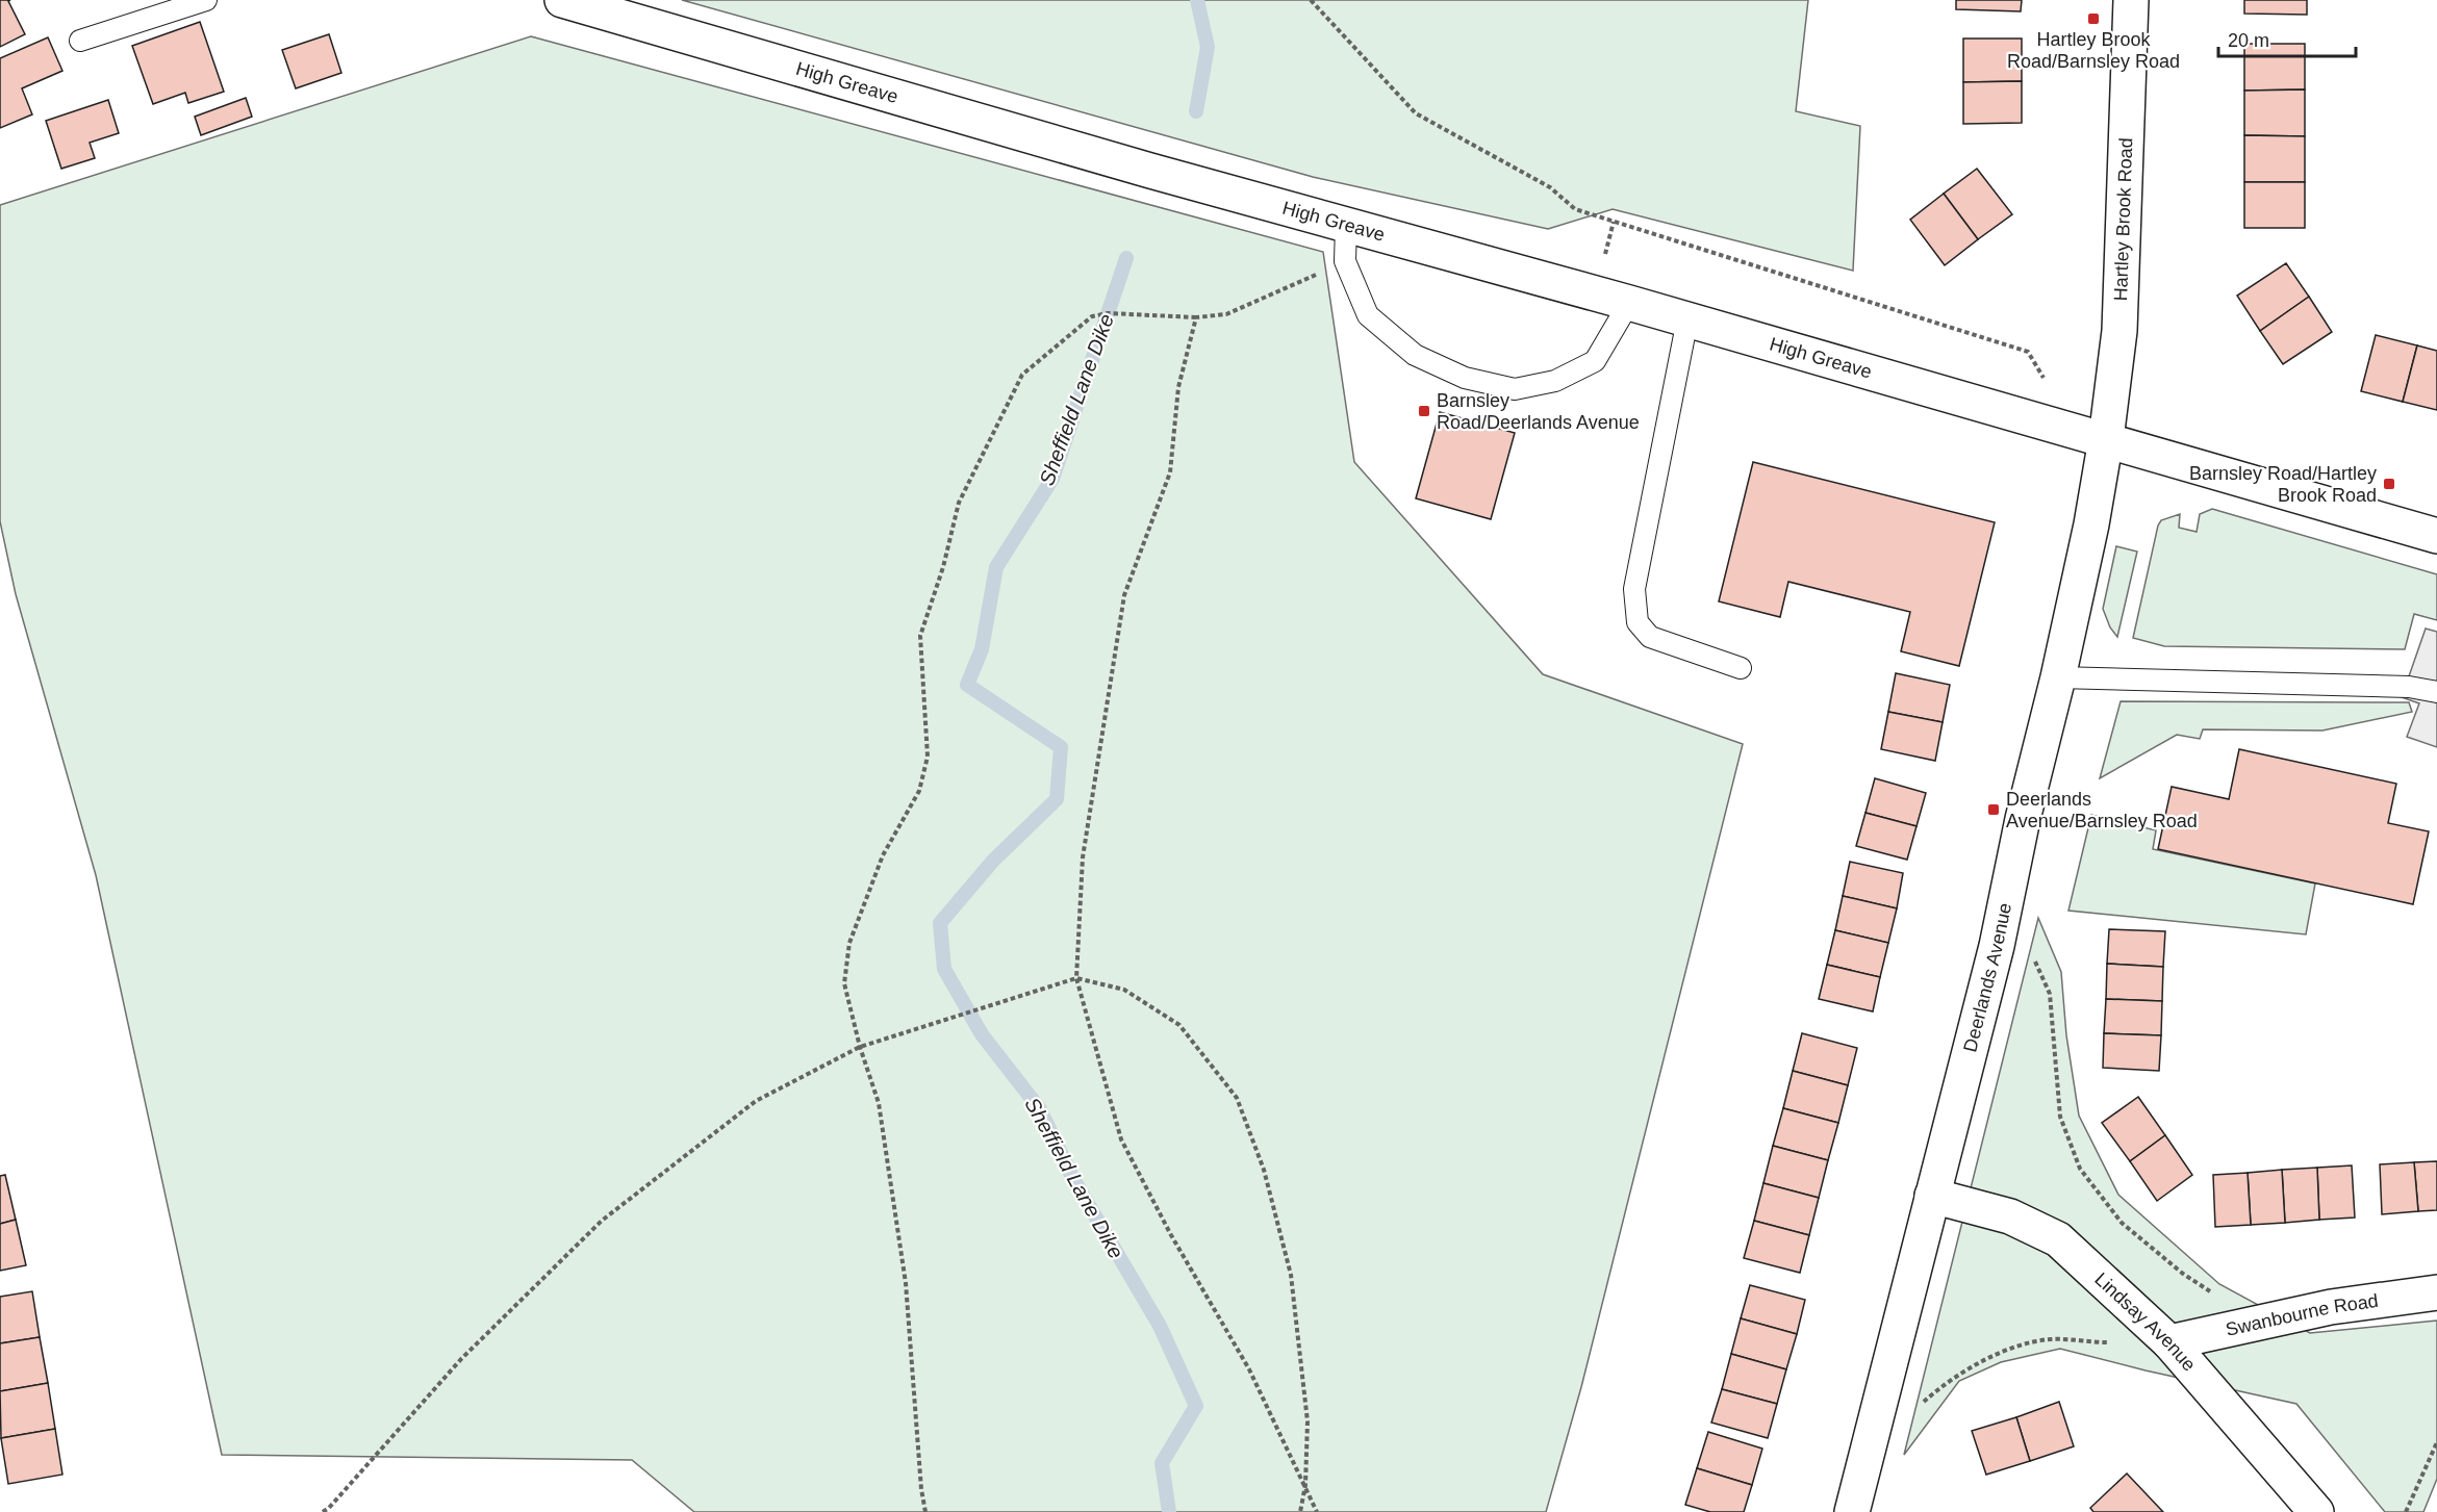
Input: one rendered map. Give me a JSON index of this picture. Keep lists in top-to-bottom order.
{
  "streets": {
    "street": [
      "High Greave",
      "Hartley Brook Road",
      "Deerlands Avenue",
      "Swanbourne Road",
      "Lindsay Avenue"
    ]
  },
  "crossings": [
    ["High Greave", "Hartley Brook Road"],
    ["High Greave", "Deerlands Avenue"],
    ["Hartley Brook Road", "Deerlands Avenue"],
    ["Deerlands Avenue", "Lindsay Avenue"],
    ["Swanbourne Road", "Lindsay Avenue"]
  ],
  "water": ["Sheffield Lane Dike"],
  "places": {
    "transit": [
      "Hartley Brook Road/Barnsley Road",
      "Barnsley Road/Deerlands Avenue",
      "Barnsley Road/Hartley Brook Road",
      "Deerlands Avenue/Barnsley Road"
    ]
  },
  "scale_bar": "20 m"
}
